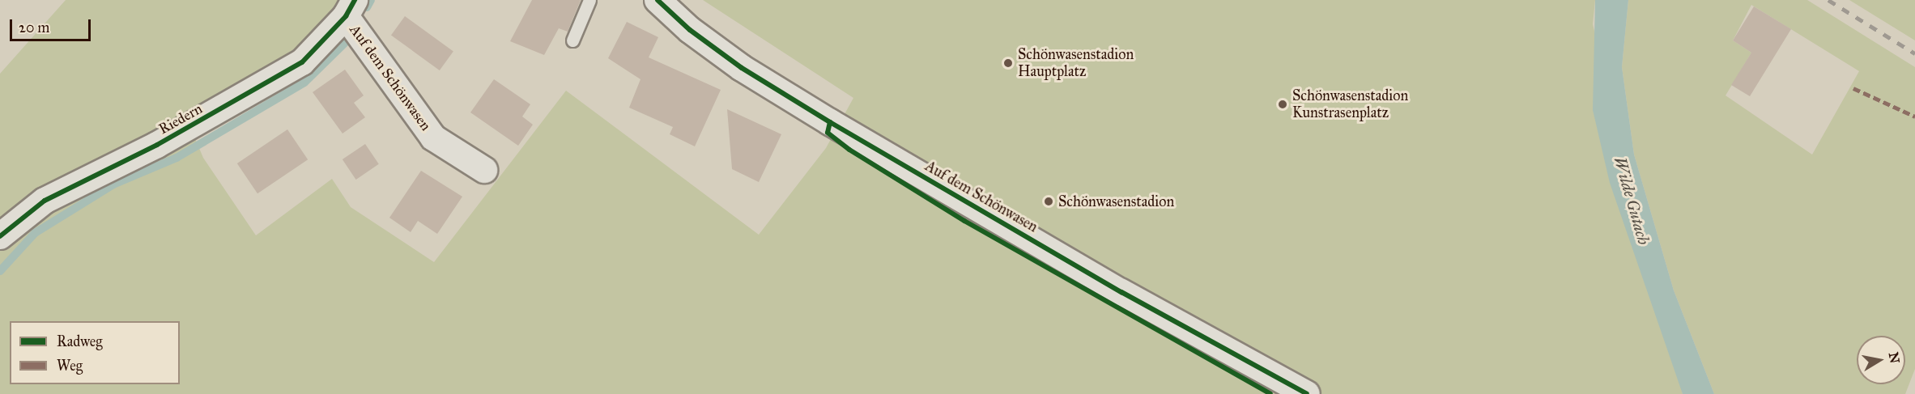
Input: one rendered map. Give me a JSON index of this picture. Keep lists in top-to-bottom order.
{
  "streets": {
    "street": ["Auf dem Schönwasen", "Riedern"]
  },
  "crossings": [
    ["Auf dem Schönwasen", "Riedern"]
  ],
  "water": ["Wilde Gutach"],
  "places": ["Schönwasenstadion Hauptplatz", "Schönwasenstadion Kunstrasenplatz", "Schönwasenstadion"],
  "legend": ["Radweg", "Weg"],
  "scale_bar": "20 m",
  "north": "right"
}
